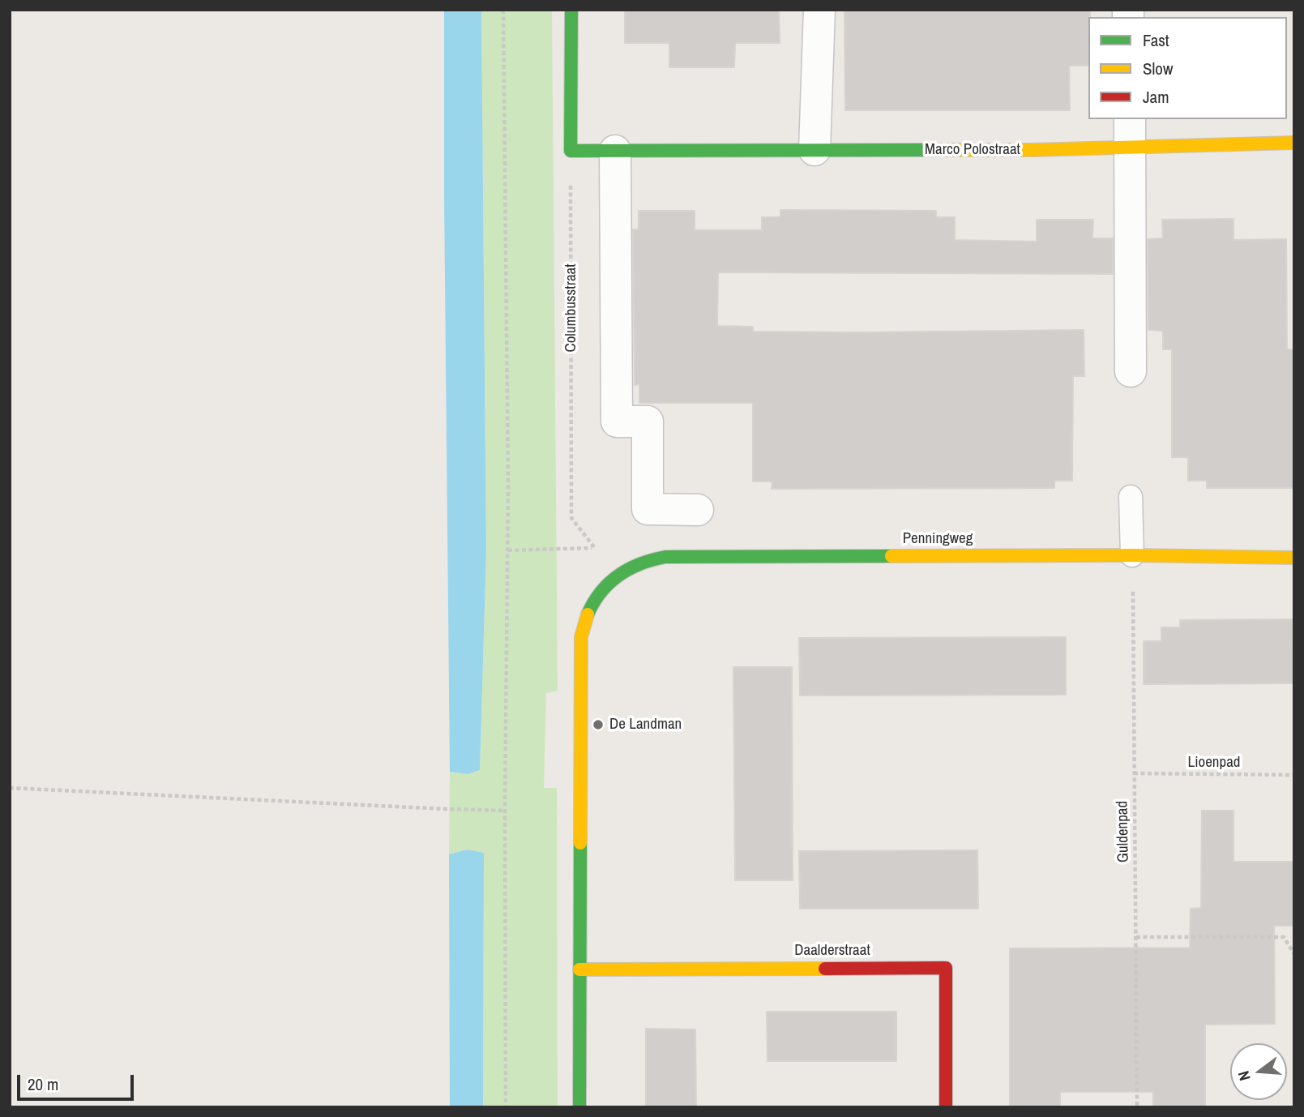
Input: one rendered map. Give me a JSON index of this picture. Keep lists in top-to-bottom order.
{
  "streets": {
    "street": ["Marco Polostraat", "Penningweg", "Daalderstraat"],
    "path": ["Columbusstraat", "Lioenpad", "Guldenpad"]
  },
  "crossings": [
    ["Marco Polostraat", "Columbusstraat"],
    ["Penningweg", "Guldenpad"],
    ["Lioenpad", "Guldenpad"]
  ],
  "places": ["De Landman"],
  "legend": ["Fast", "Slow", "Jam"],
  "scale_bar": "20 m",
  "north": "left"
}
